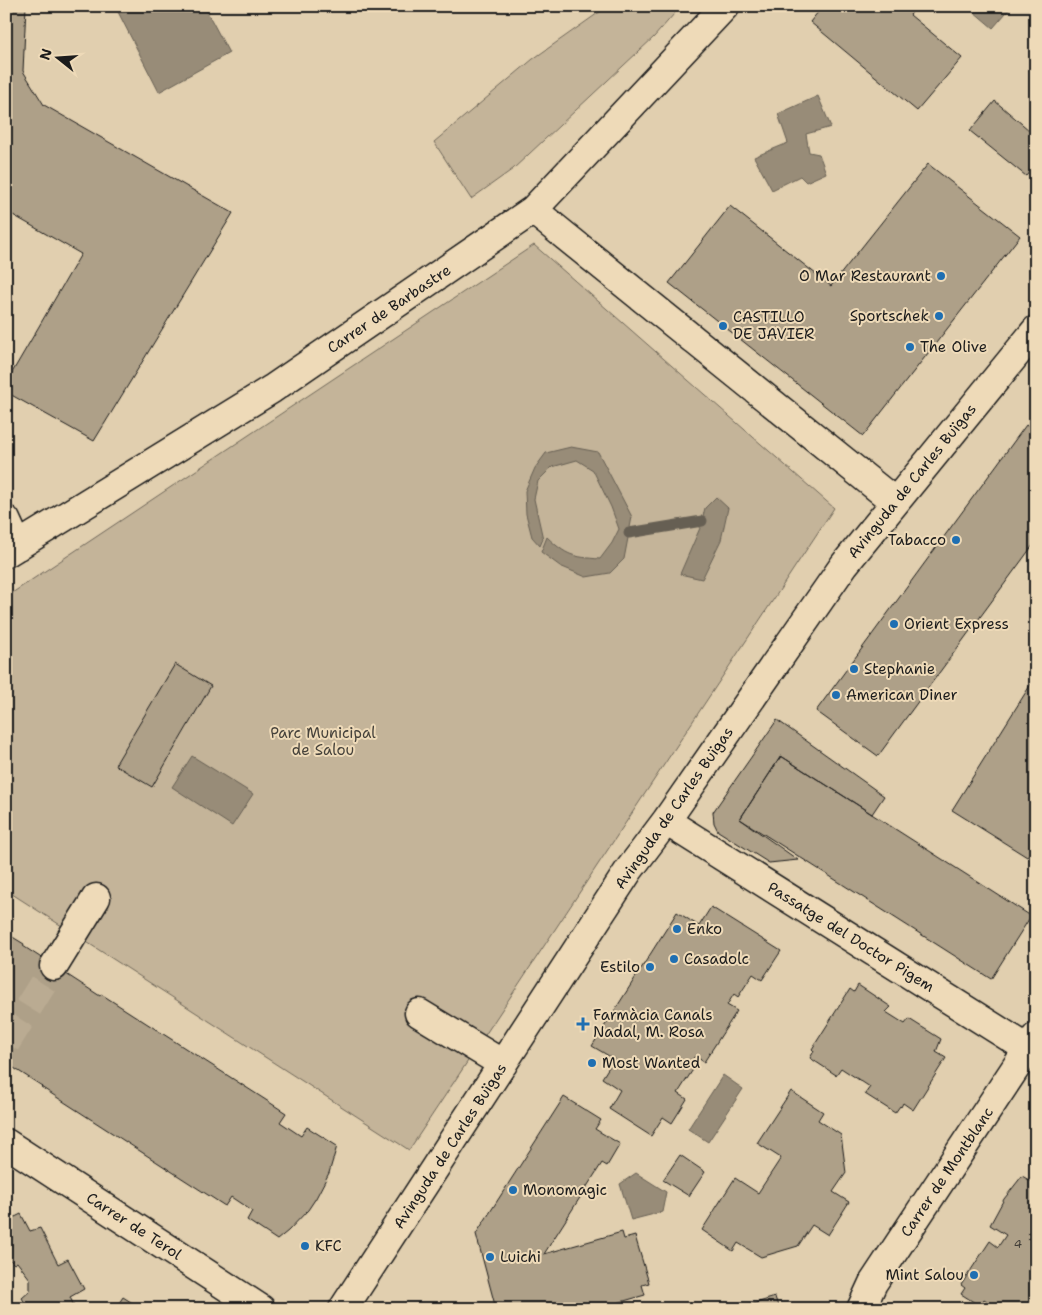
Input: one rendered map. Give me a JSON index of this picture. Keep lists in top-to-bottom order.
{
  "streets": {
    "street": [
      "Carrer de Barbastre",
      "Avinguda de Carles Buïgas",
      "Passatge del Doctor Pigem",
      "Carrer de Montblanc",
      "Carrer de Terol"
    ]
  },
  "crossings": [
    ["Avinguda de Carles Buïgas", "Passatge del Doctor Pigem"],
    ["Passatge del Doctor Pigem", "Carrer de Montblanc"]
  ],
  "parks": ["Parc Municipal de Salou"],
  "places": {
    "other": [
      "O Mar Restaurant",
      "Sportschek",
      "CASTILLO DE JAVIER",
      "The Olive",
      "Tabacco",
      "Orient Express",
      "Stephanie",
      "American Diner",
      "Enko",
      "Casadolc",
      "Estilo",
      "Most Wanted",
      "Monomagic",
      "KFC",
      "Luichi",
      "Mint Salou"
    ],
    "health": ["Farmàcia Canals Nadal, M. Rosa"]
  },
  "house_numbers": ["4"],
  "north": "left"
}
